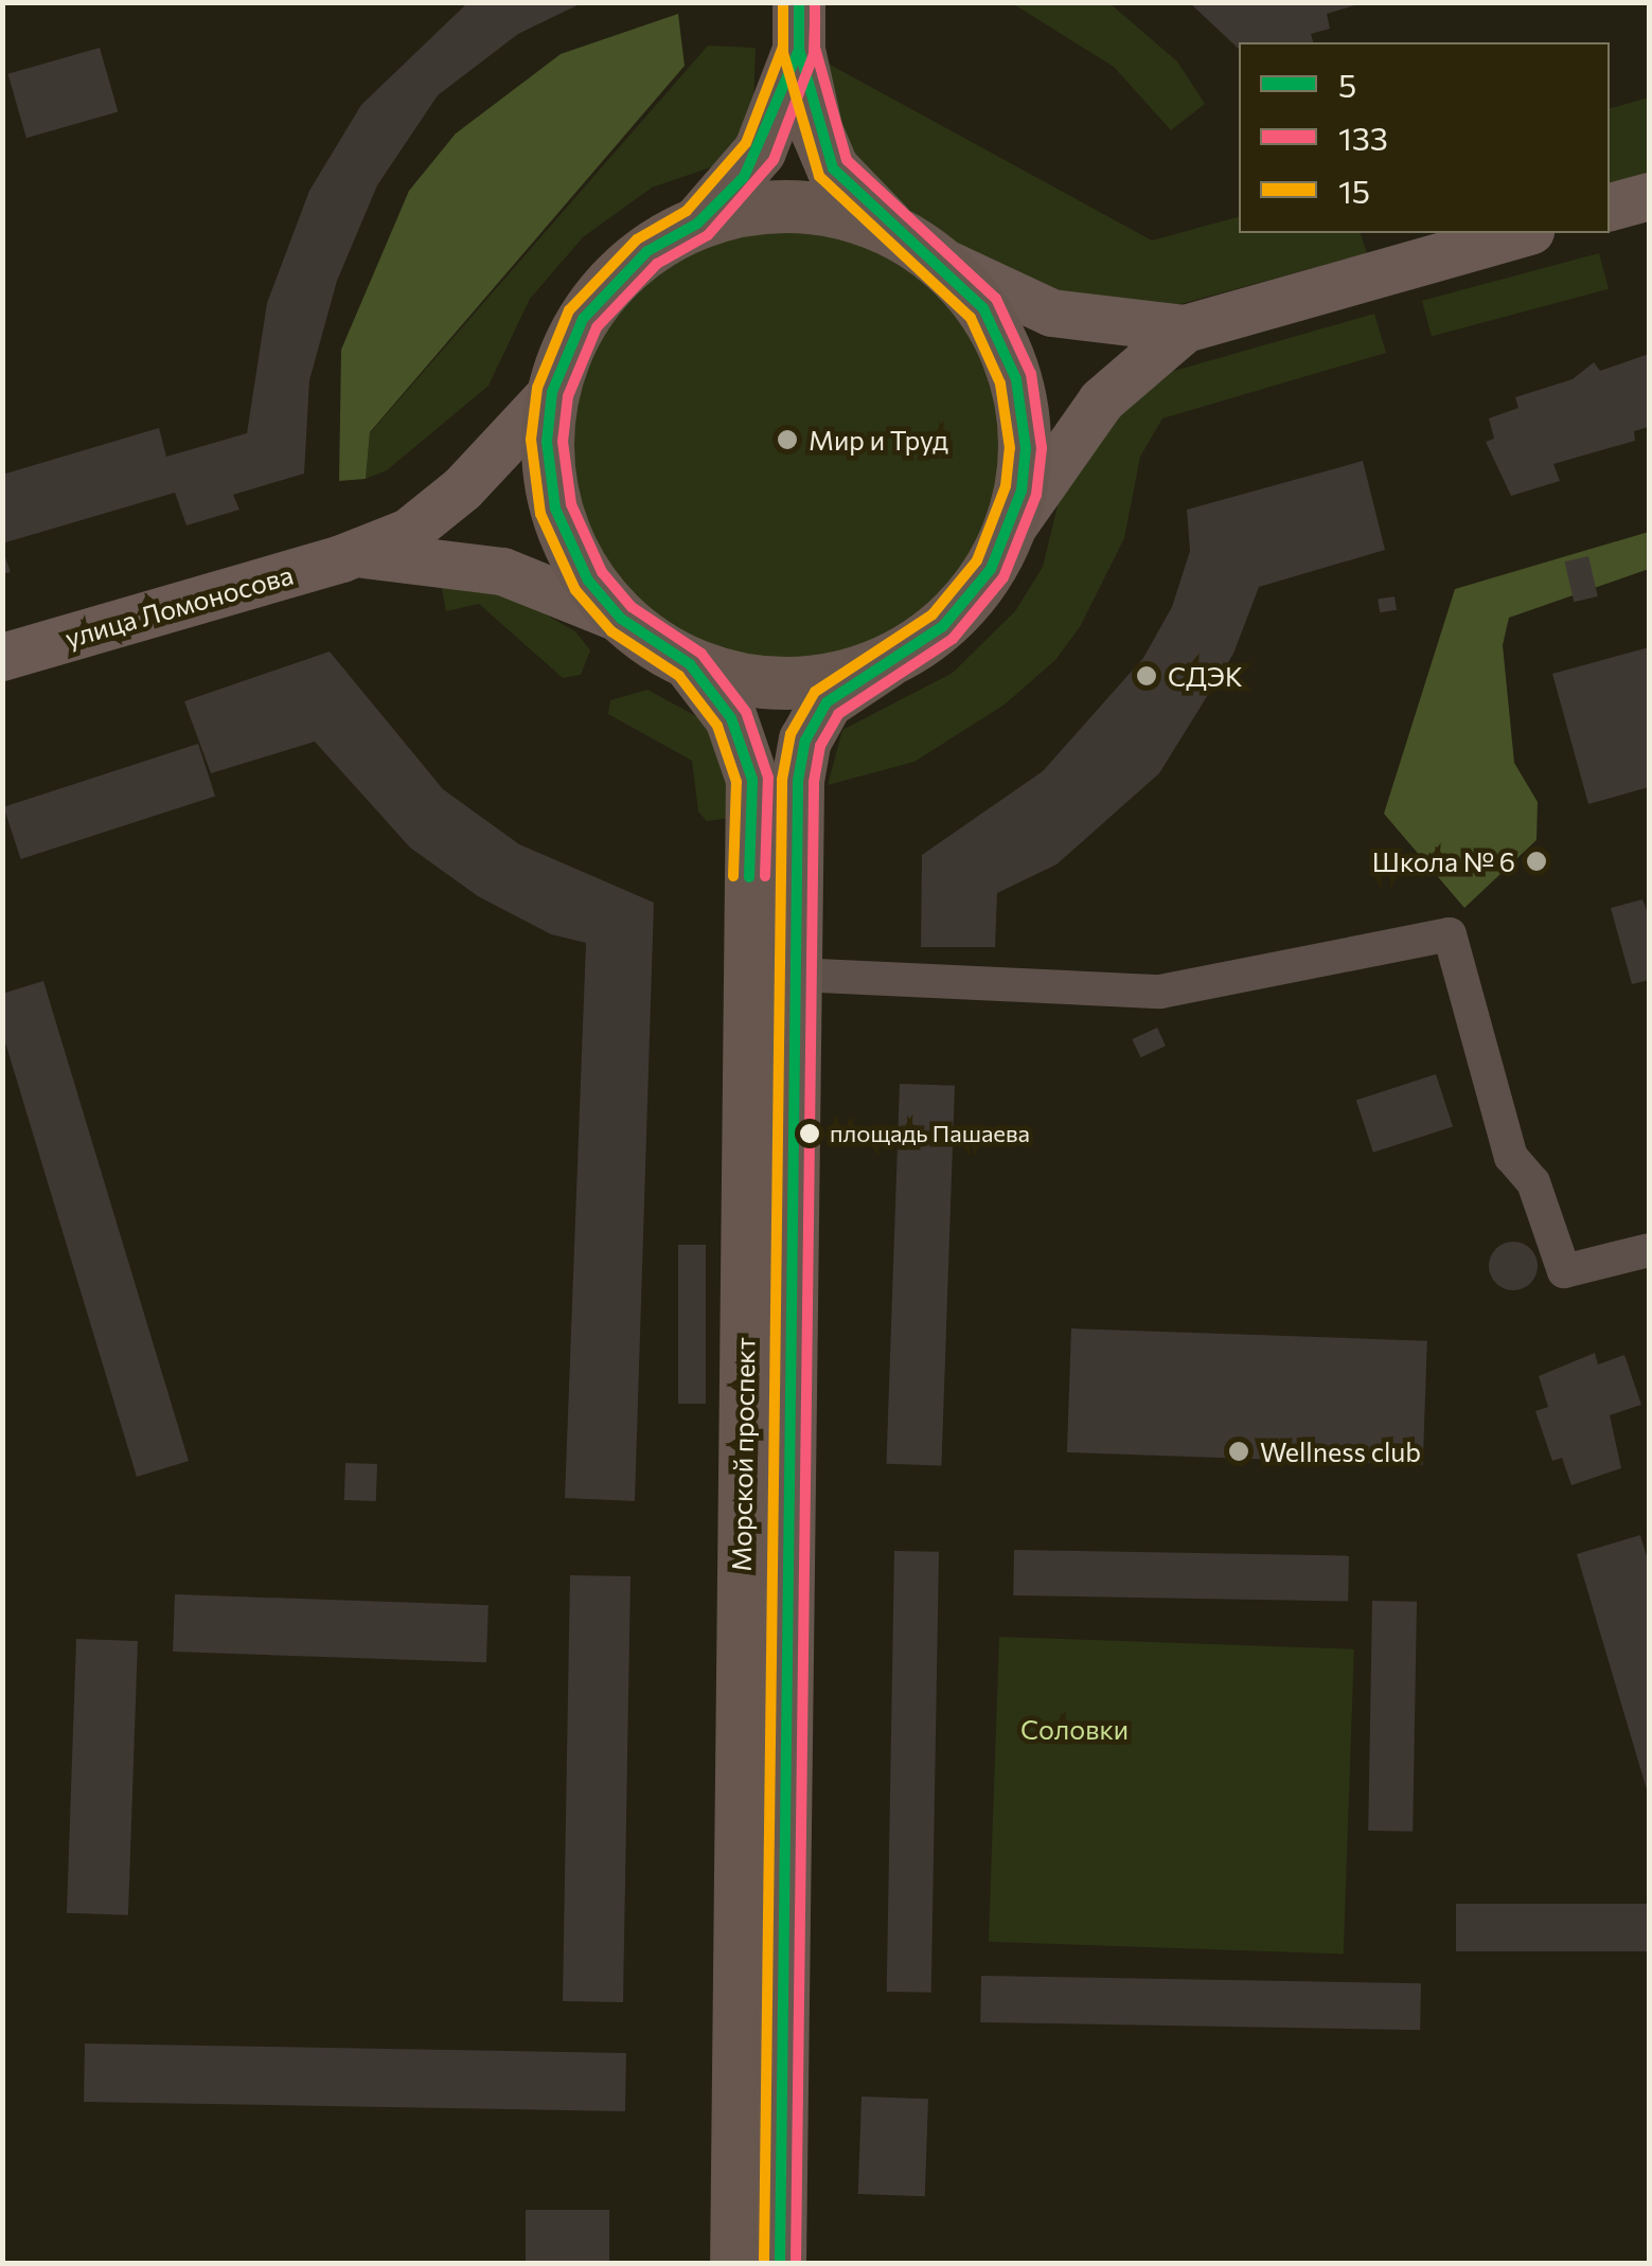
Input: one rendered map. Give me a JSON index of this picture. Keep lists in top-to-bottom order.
{
  "streets": {
    "main road": ["улица Ломоносова", "Морской проспект"]
  },
  "parks": ["Соловки"],
  "places": [
    "Мир и Труд",
    "СДЭК",
    "Школа № 6",
    "площадь Пашаева",
    "Wellness club"
  ],
  "lines": ["transit line 5", "transit line 133", "transit line 15"],
  "legend": ["5", "133", "15"]
}
